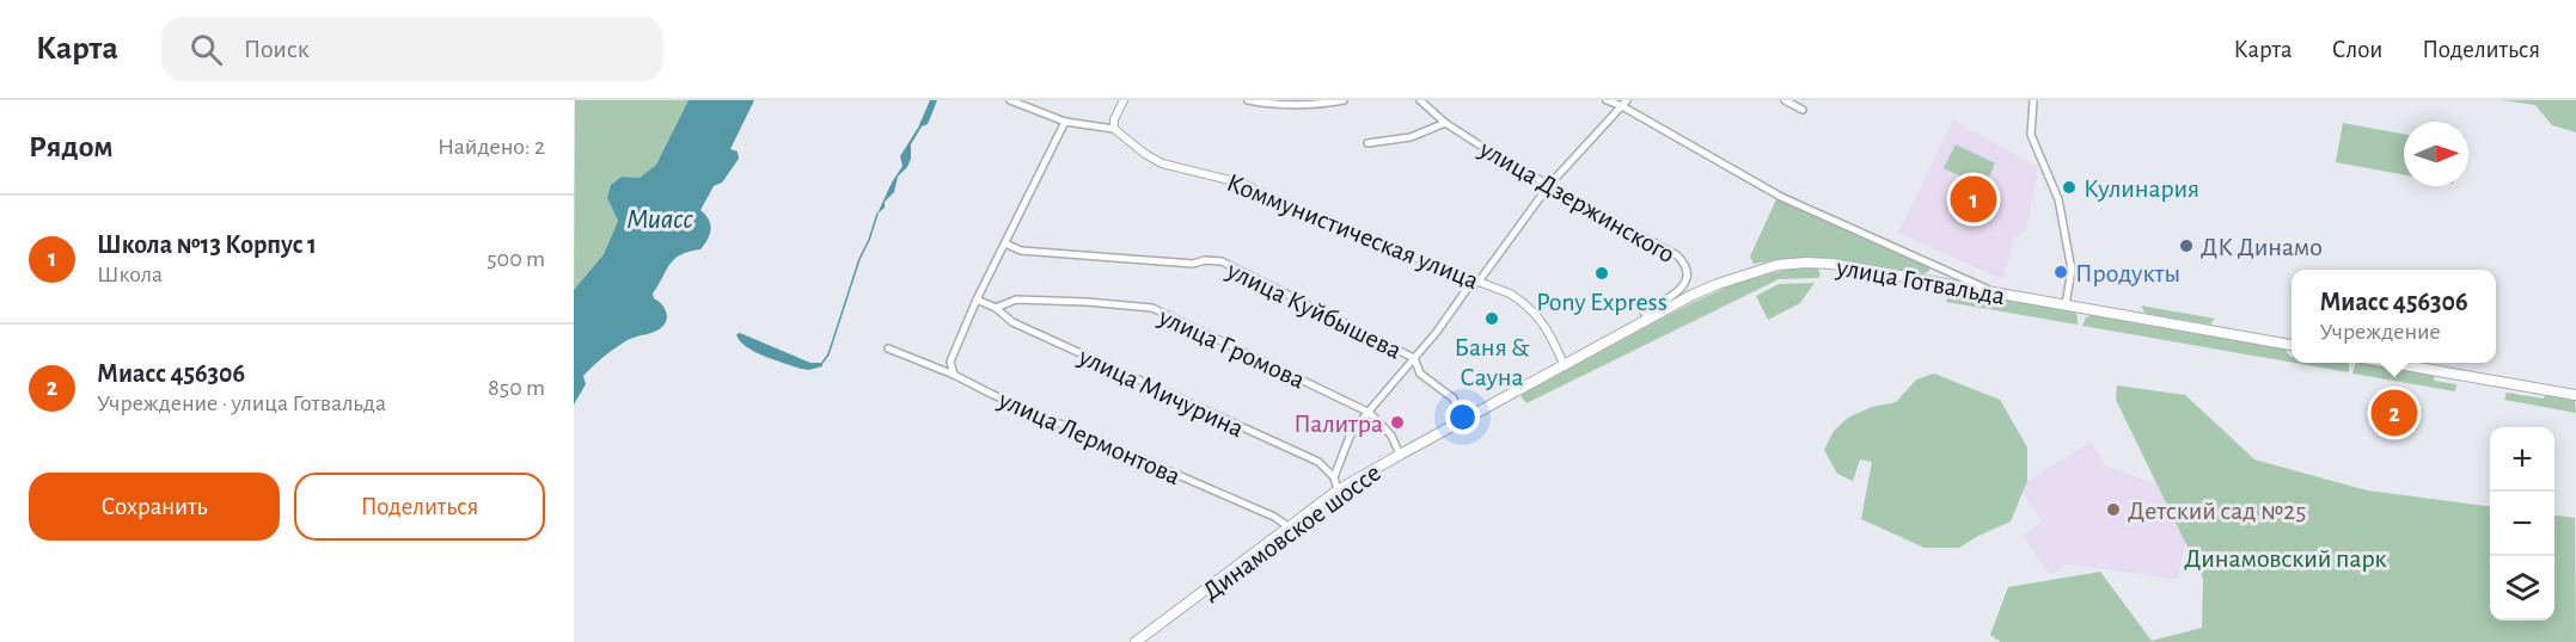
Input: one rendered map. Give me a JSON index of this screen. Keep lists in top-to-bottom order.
{
  "streets": {
    "main road": ["улица Готвальда", "Динамовское шоссе"],
    "street": [
      "улица Дзержинского",
      "Коммунистическая улица",
      "улица Куйбышева",
      "улица Громова",
      "улица Мичурина",
      "улица Лермонтова"
    ]
  },
  "crossings": [
    ["Коммунистическая улица", "улица Готвальда"],
    ["Коммунистическая улица", "Динамовское шоссе"],
    ["улица Готвальда", "Динамовское шоссе"],
    ["улица Куйбышева", "Динамовское шоссе"],
    ["улица Громова", "улица Мичурина"],
    ["улица Громова", "Динамовское шоссе"],
    ["улица Лермонтова", "Динамовское шоссе"]
  ],
  "water": ["Миасс"],
  "parks": ["Динамовский парк"],
  "places": [
    "Кулинария",
    "ДК Динамо",
    "Продукты",
    "Pony Express",
    "Баня & Сауна",
    "Палитра",
    "Детский сад №25"
  ],
  "north": "right",
  "page": {
    "header": "Карта",
    "search": "Поиск",
    "nav": ["Карта", "Слои", "Поделиться"],
    "heading": ["Рядом", "Найдено: 2"],
    "pins": ["1", "2"],
    "list": [
      {
        "mark": "1",
        "name": "Школа №13 Корпус 1",
        "note": "Школа",
        "value": "500 m"
      },
      {
        "mark": "2",
        "name": "Миасс 456306",
        "note": "Учреждение · улица Готвальда",
        "value": "850 m"
      }
    ],
    "popup": ["Миасс 456306", "Учреждение"],
    "map_buttons": ["+", "−"],
    "buttons": ["Сохранить", "Поделиться"]
  }
}
